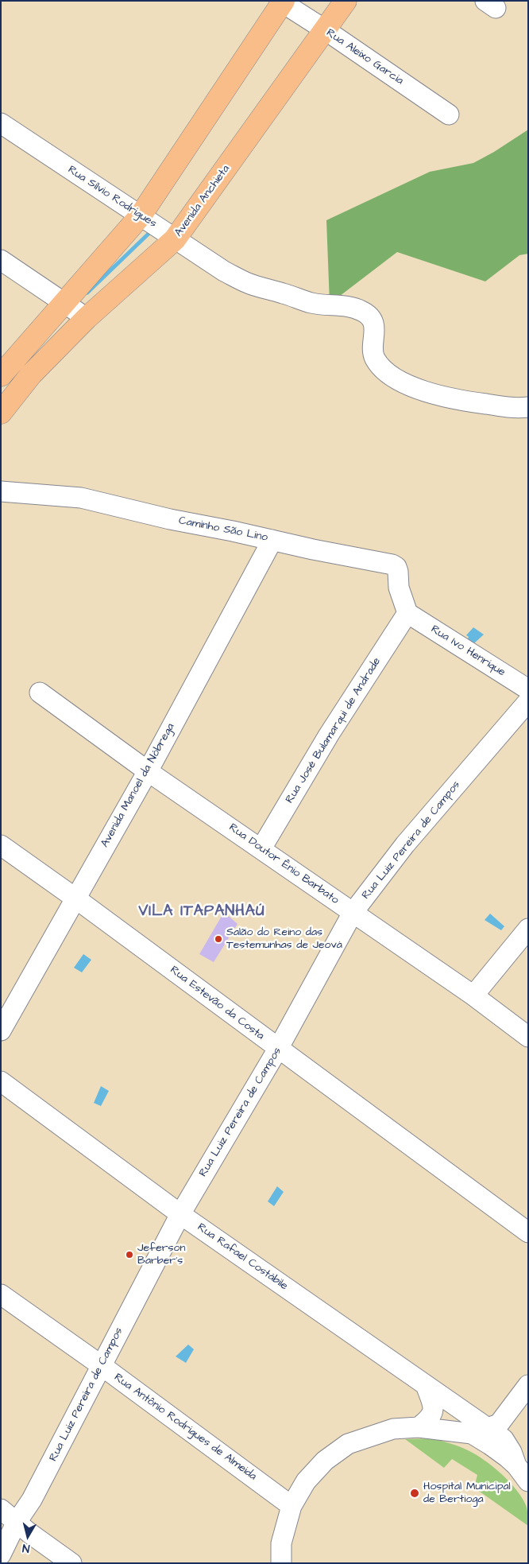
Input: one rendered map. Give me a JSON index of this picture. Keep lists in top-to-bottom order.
{
  "streets": {
    "main road": ["Avenida Anchieta"],
    "street": [
      "Rua Aleixo Garcia",
      "Rua Sílvio Rodrigues",
      "Caminho São Lino",
      "Rua Ivo Henrique",
      "Rua José Bulamarqui de Andrade",
      "Avenida Manoel da Nóbrega",
      "Rua Luiz Pereira de Campos",
      "Rua Doutor Ênio Barbato",
      "Rua Estevão da Costa",
      "Rua Rafael Costábile",
      "Rua Antônio Rodrigues de Almeida"
    ]
  },
  "crossings": [
    ["Rua Aleixo Garcia", "Avenida Anchieta"],
    ["Rua Sílvio Rodrigues", "Avenida Anchieta"],
    ["Caminho São Lino", "Rua Ivo Henrique"],
    ["Caminho São Lino", "Rua José Bulamarqui de Andrade"],
    ["Caminho São Lino", "Avenida Manoel da Nóbrega"],
    ["Rua Ivo Henrique", "Rua José Bulamarqui de Andrade"],
    ["Rua José Bulamarqui de Andrade", "Rua Doutor Ênio Barbato"],
    ["Avenida Manoel da Nóbrega", "Rua Doutor Ênio Barbato"],
    ["Avenida Manoel da Nóbrega", "Rua Estevão da Costa"],
    ["Rua Luiz Pereira de Campos", "Rua Doutor Ênio Barbato"],
    ["Rua Luiz Pereira de Campos", "Rua Estevão da Costa"],
    ["Rua Luiz Pereira de Campos", "Rua Rafael Costábile"],
    ["Rua Luiz Pereira de Campos", "Rua Antônio Rodrigues de Almeida"]
  ],
  "districts": ["VILA ITAPANHAÚ"],
  "places": ["Salão do Reino das Testemunhas de Jeová", "Jeferson Barber's", "Hospital Municipal de Bertioga"],
  "north": "bottom"
}
